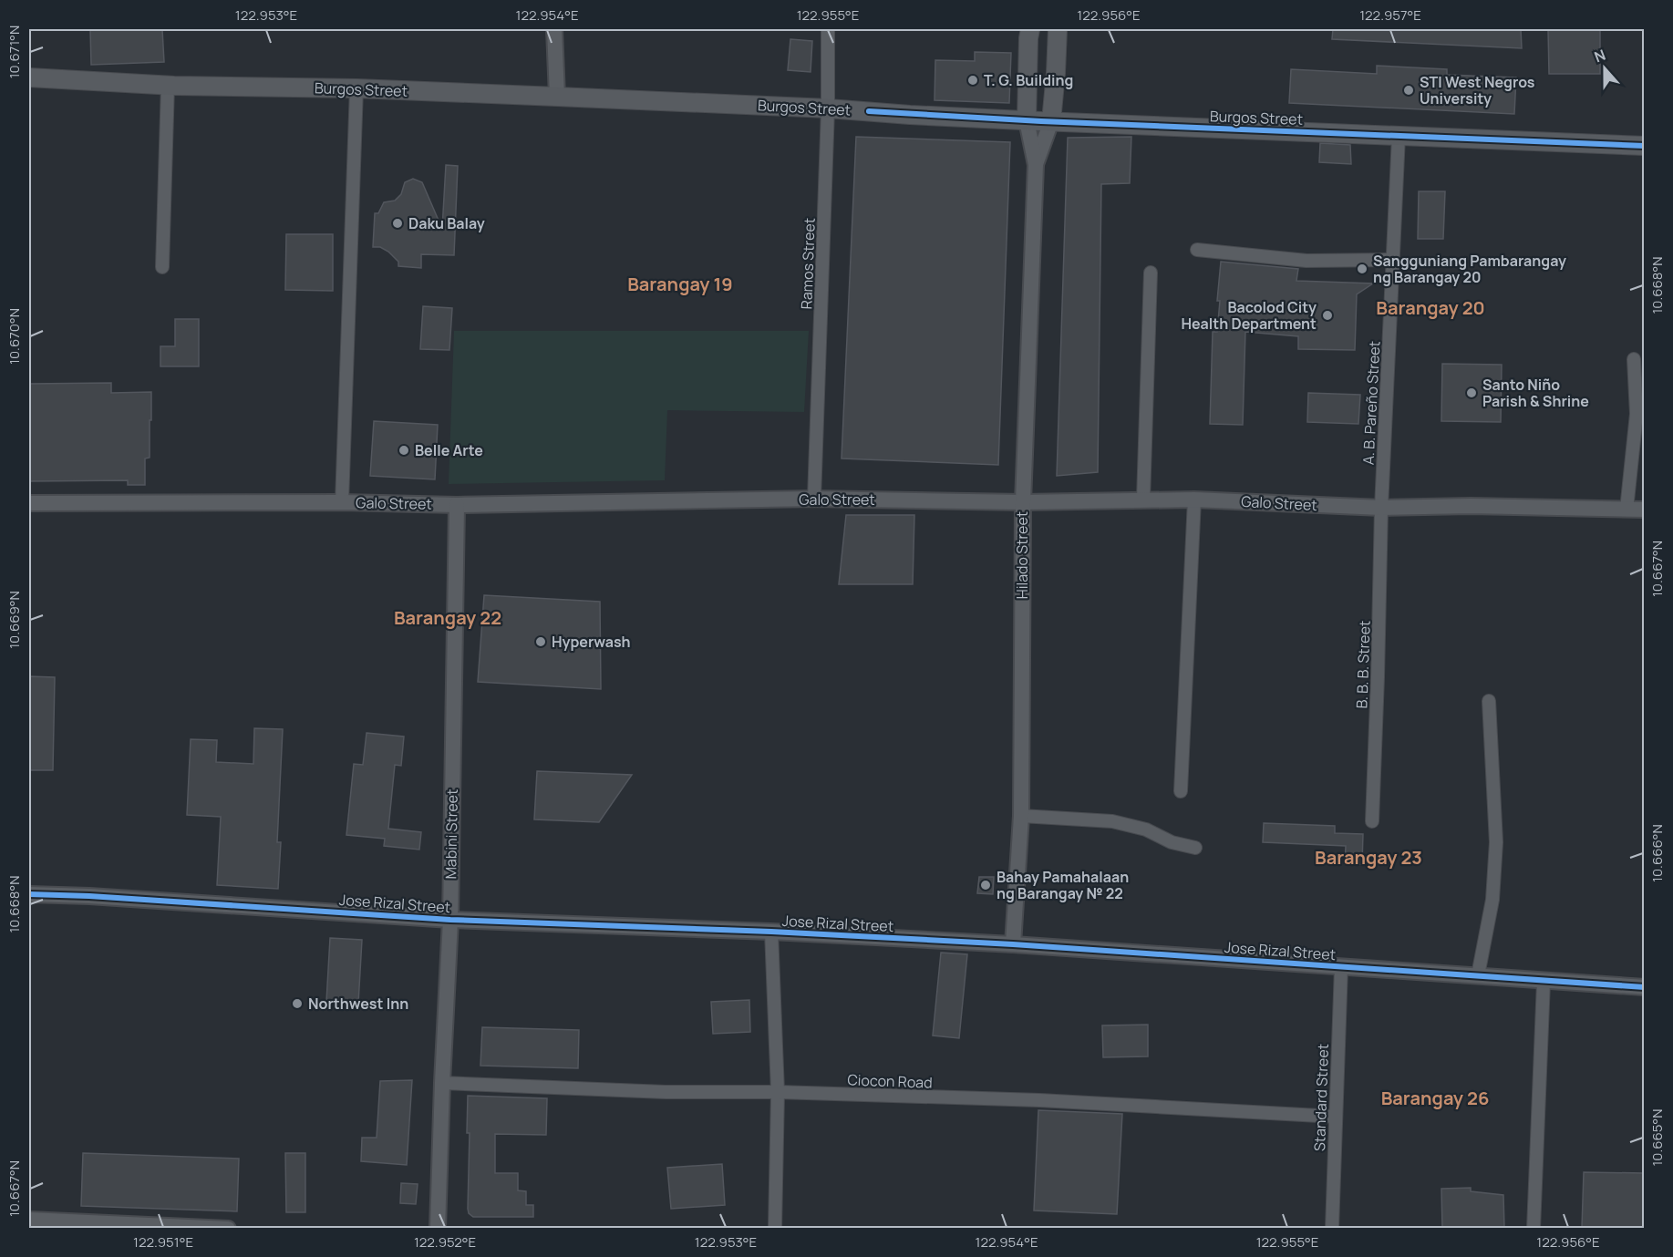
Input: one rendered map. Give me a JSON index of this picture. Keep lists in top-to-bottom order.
{
  "streets": {
    "main road": ["Burgos Street", "Hilado Street"],
    "street": [
      "Ramos Street",
      "A. B. Pareño Street",
      "Galo Street",
      "B. B. B. Street",
      "Mabini Street",
      "Jose Rizal Street",
      "Ciocon Road",
      "Standard Street"
    ]
  },
  "crossings": [
    ["Burgos Street", "Ramos Street"],
    ["Burgos Street", "A. B. Pareño Street"],
    ["Burgos Street", "Hilado Street"],
    ["Ramos Street", "Galo Street"],
    ["A. B. Pareño Street", "Galo Street"],
    ["A. B. Pareño Street", "B. B. B. Street"],
    ["Galo Street", "Hilado Street"],
    ["Galo Street", "B. B. B. Street"],
    ["Galo Street", "Mabini Street"],
    ["Hilado Street", "Jose Rizal Street"],
    ["Mabini Street", "Jose Rizal Street"],
    ["Mabini Street", "Ciocon Road"],
    ["Jose Rizal Street", "Standard Street"],
    ["Ciocon Road", "Standard Street"]
  ],
  "districts": [
    "Barangay 19",
    "Barangay 20",
    "Barangay 22",
    "Barangay 23",
    "Barangay 26"
  ],
  "places": [
    "T. G. Building",
    "STI West Negros University",
    "Daku Balay",
    "Sangguniang Pambarangay ng Barangay 20",
    "Bacolod City Health Department",
    "Santo Niño Parish & Shrine",
    "Belle Arte",
    "Hyperwash",
    "Bahay Pamahalaan ng Barangay № 22",
    "Northwest Inn"
  ],
  "north": "top",
  "coordinates": [
    "122.953°E",
    "122.954°E",
    "122.955°E",
    "122.956°E",
    "122.957°E",
    "10.671°N",
    "10.668°N",
    "10.670°N",
    "10.667°N",
    "10.669°N",
    "10.666°N",
    "10.665°N",
    "122.951°E",
    "122.952°E"
  ]
}
